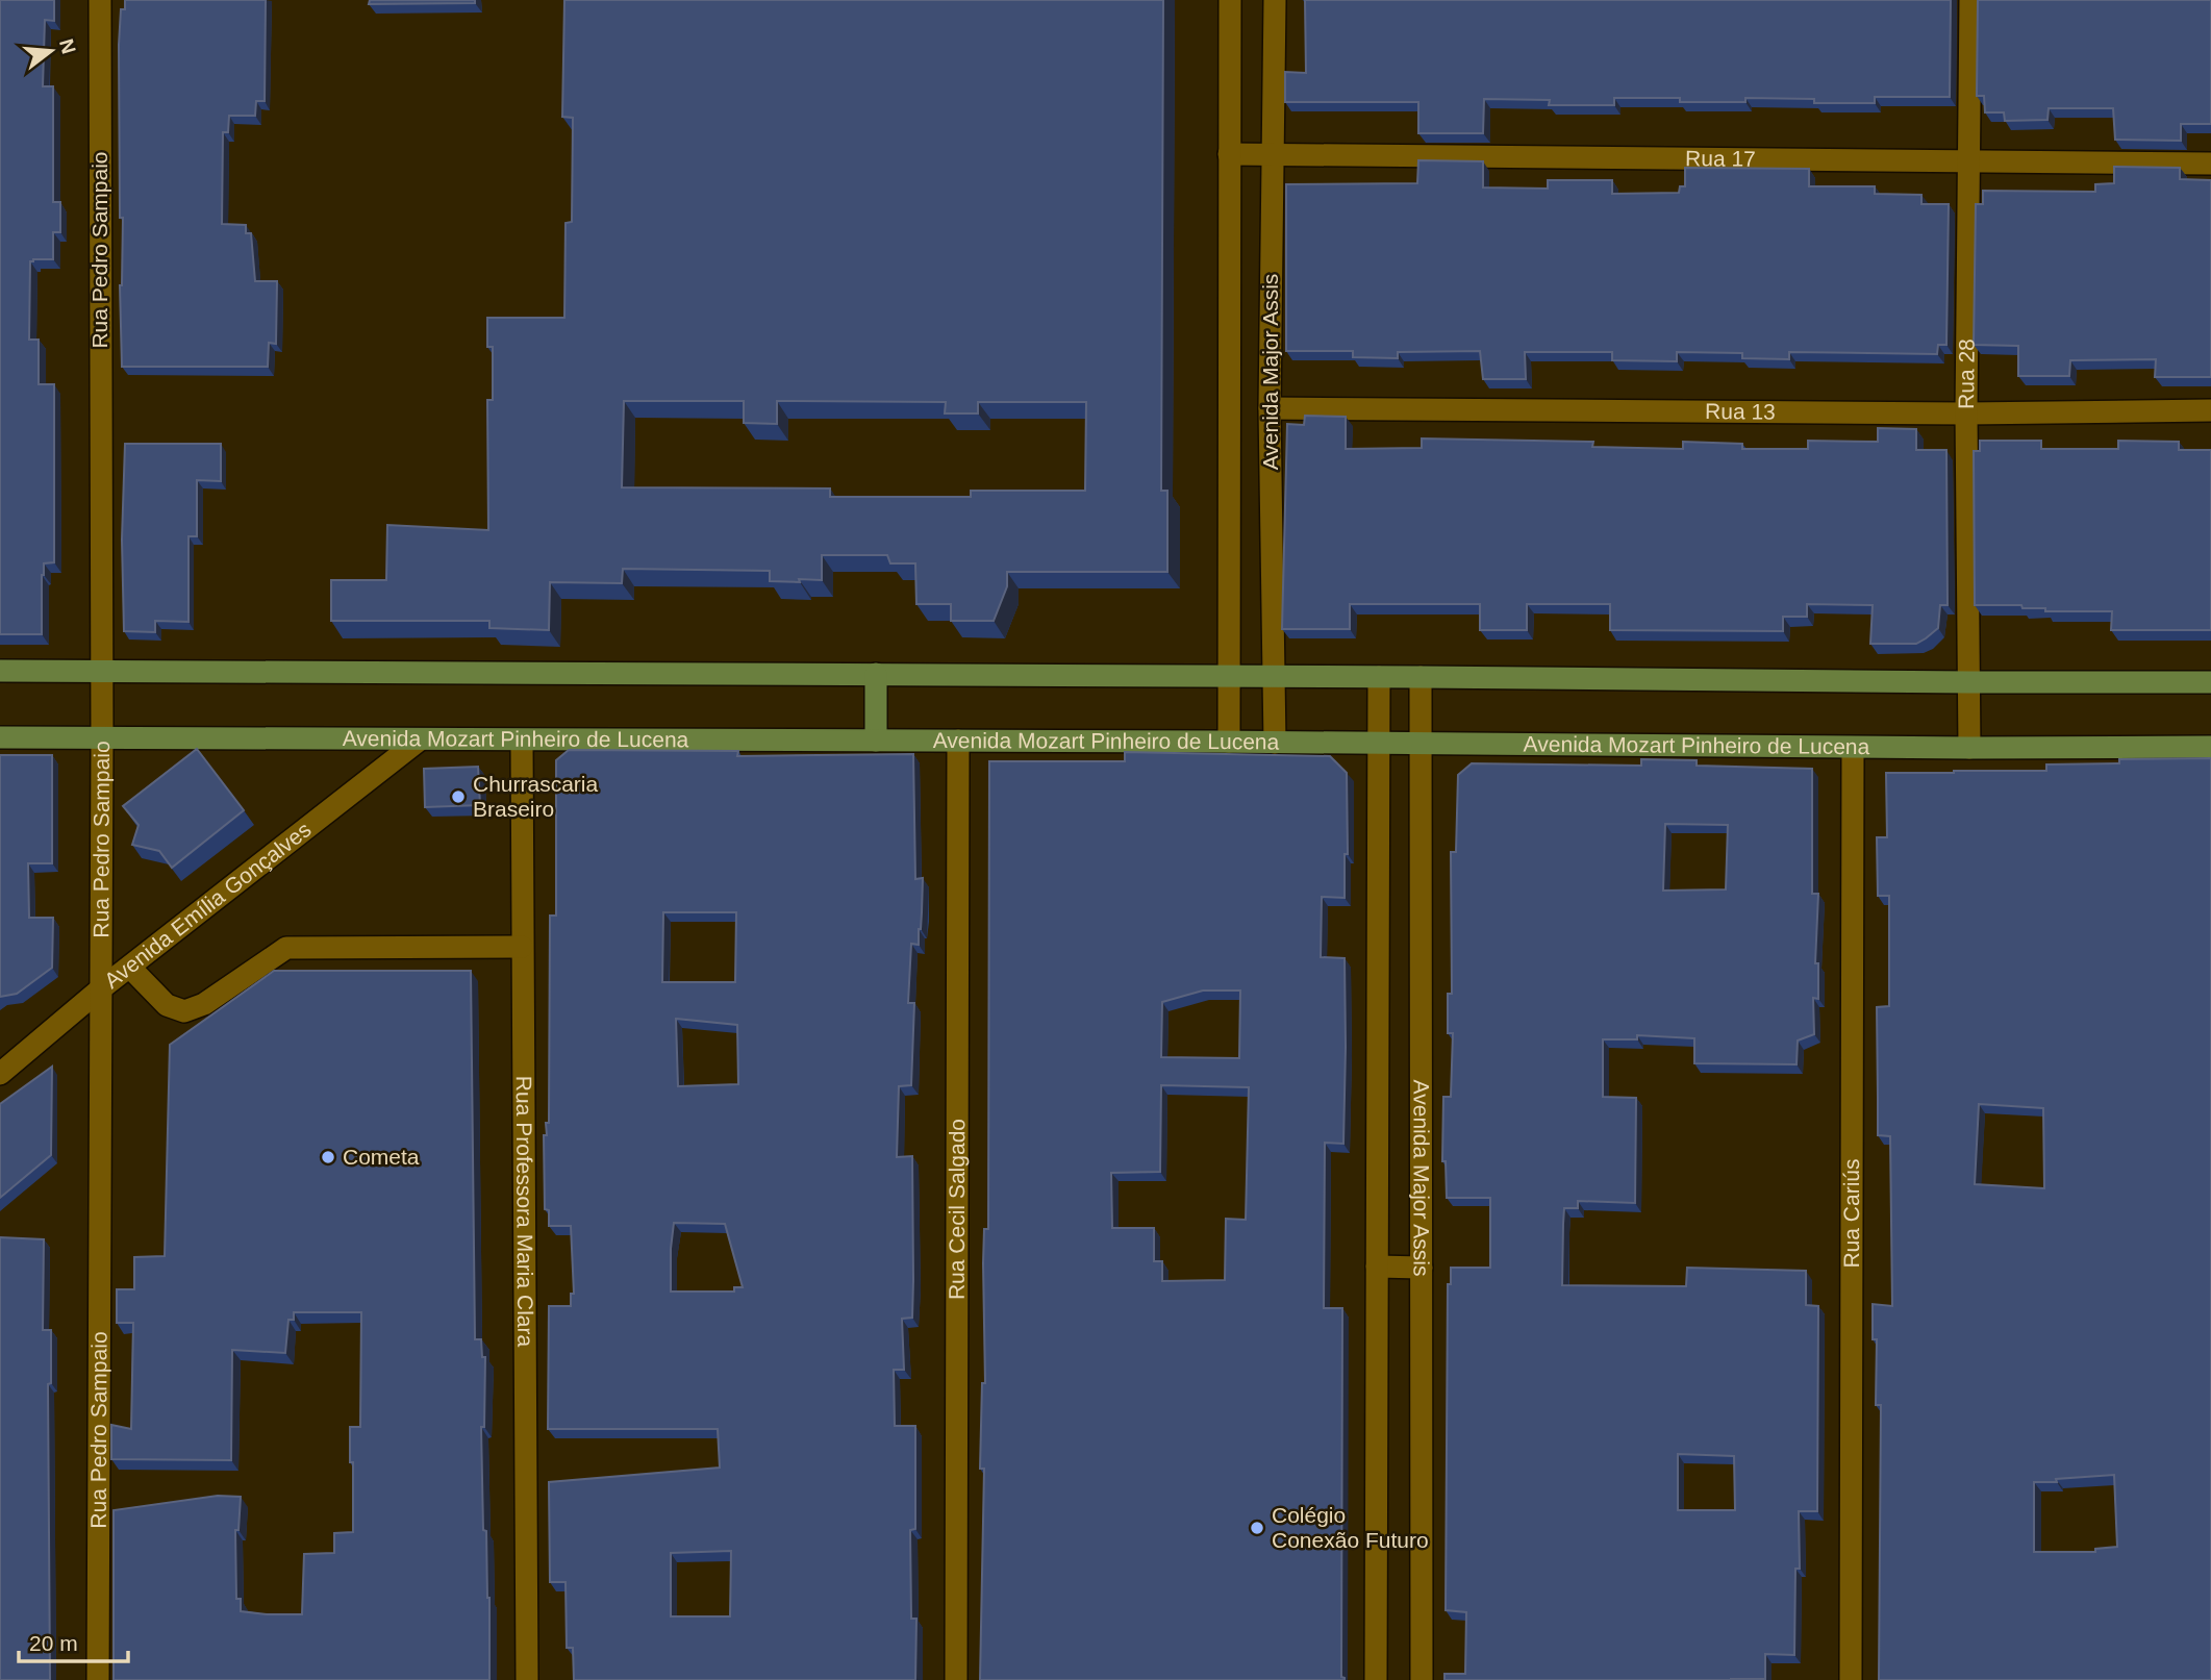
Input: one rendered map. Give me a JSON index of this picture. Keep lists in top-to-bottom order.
{
  "streets": {
    "main road": ["Avenida Mozart Pinheiro de Lucena"],
    "street": [
      "Rua 17",
      "Rua Pedro Sampaio",
      "Avenida Major Assis",
      "Rua 28",
      "Rua 13",
      "Avenida Emília Gonçalves",
      "Rua Professora Maria Clara",
      "Rua Cecil Salgado",
      "Rua Cariús"
    ]
  },
  "crossings": [
    ["Rua 17", "Avenida Major Assis"],
    ["Rua 17", "Rua 28"],
    ["Rua Pedro Sampaio", "Avenida Mozart Pinheiro de Lucena"],
    ["Rua Pedro Sampaio", "Avenida Emília Gonçalves"],
    ["Avenida Major Assis", "Rua 13"],
    ["Avenida Major Assis", "Avenida Mozart Pinheiro de Lucena"],
    ["Rua 28", "Rua 13"],
    ["Rua 28", "Avenida Mozart Pinheiro de Lucena"],
    ["Avenida Mozart Pinheiro de Lucena", "Avenida Emília Gonçalves"],
    ["Avenida Mozart Pinheiro de Lucena", "Rua Professora Maria Clara"],
    ["Avenida Mozart Pinheiro de Lucena", "Rua Cecil Salgado"],
    ["Avenida Mozart Pinheiro de Lucena", "Rua Cariús"]
  ],
  "places": ["Churrascaria Braseiro", "Cometa", "Colégio Conexão Futuro"],
  "scale_bar": "20 m",
  "north": "right"
}
